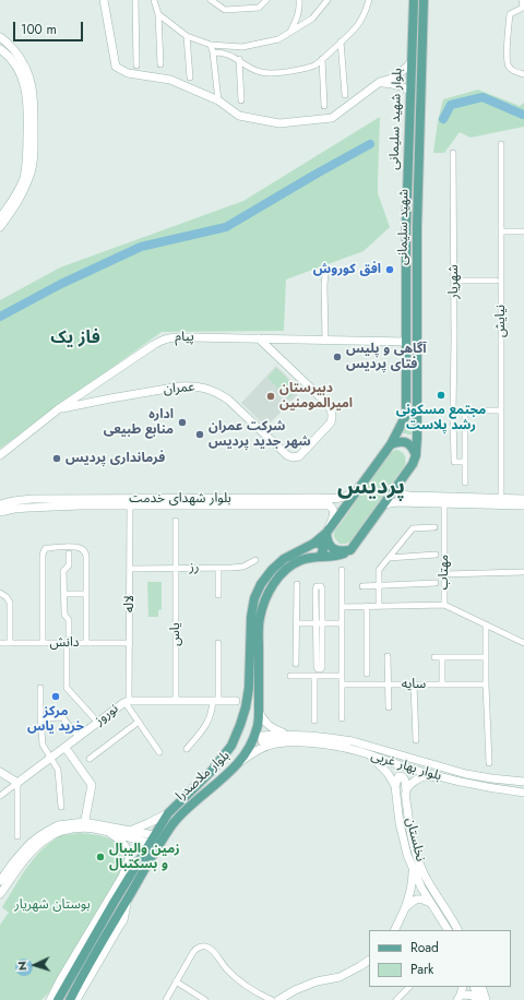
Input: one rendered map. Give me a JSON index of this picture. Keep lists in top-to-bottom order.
{
  "streets": {
    "main road": [
      "بلوار شهید سلیمانی",
      "شهید سلیمانی",
      "پیام",
      "عمران",
      "بلوار شهدای خدمت",
      "نوروز",
      "بلوار بهار غربی",
      "بلوار ملاصدرا",
      "نخلستان"
    ],
    "street": [
      "شهریار",
      "نیایش",
      "رز",
      "مهتاب",
      "لاله",
      "یاس",
      "دانش",
      "سایه"
    ]
  },
  "crossings": [
    ["بلوار شهید سلیمانی", "پیام"],
    ["بلوار شهید سلیمانی", "بلوار شهدای خدمت"],
    ["بلوار شهید سلیمانی", "بلوار ملاصدرا"],
    ["پیام", "عمران"],
    ["بلوار شهدای خدمت", "لاله"],
    ["بلوار شهدای خدمت", "بلوار ملاصدرا"],
    ["رز", "لاله"],
    ["رز", "یاس"],
    ["لاله", "دانش"],
    ["لاله", "نوروز"],
    ["یاس", "نوروز"],
    ["بلوار بهار غربی", "نخلستان"]
  ],
  "districts": ["فاز یک", "پردیس"],
  "parks": ["بوستان شهریار"],
  "places": [
    "افق کوروش",
    "آگاهی و پلیس فتای پردیس",
    "مجتمع مسکونی رشد پلاست",
    "دبیرستان امیرالمومنین",
    "اداره منابع طبیعی",
    "شرکت عمران شهر جدید پردیس",
    "فرمانداری پردیس",
    "مرکز خرید یاس",
    "زمین والیبال و بسکتبال"
  ],
  "legend": ["Road", "Park"],
  "scale_bar": "100 m",
  "north": "left"
}
